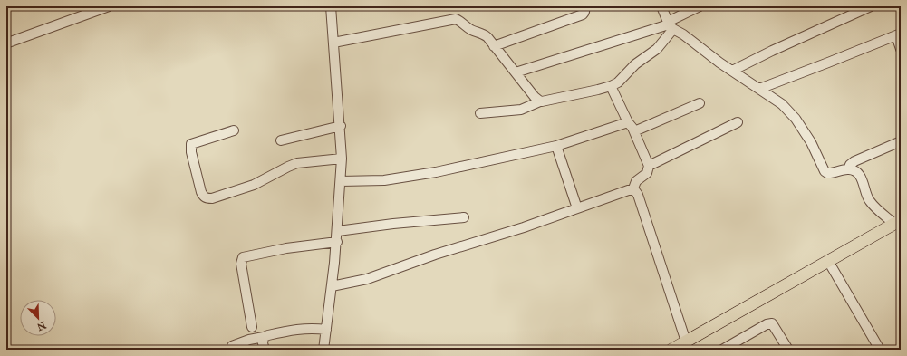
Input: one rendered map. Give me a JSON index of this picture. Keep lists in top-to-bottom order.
{
  "north": "bottom right"
}
